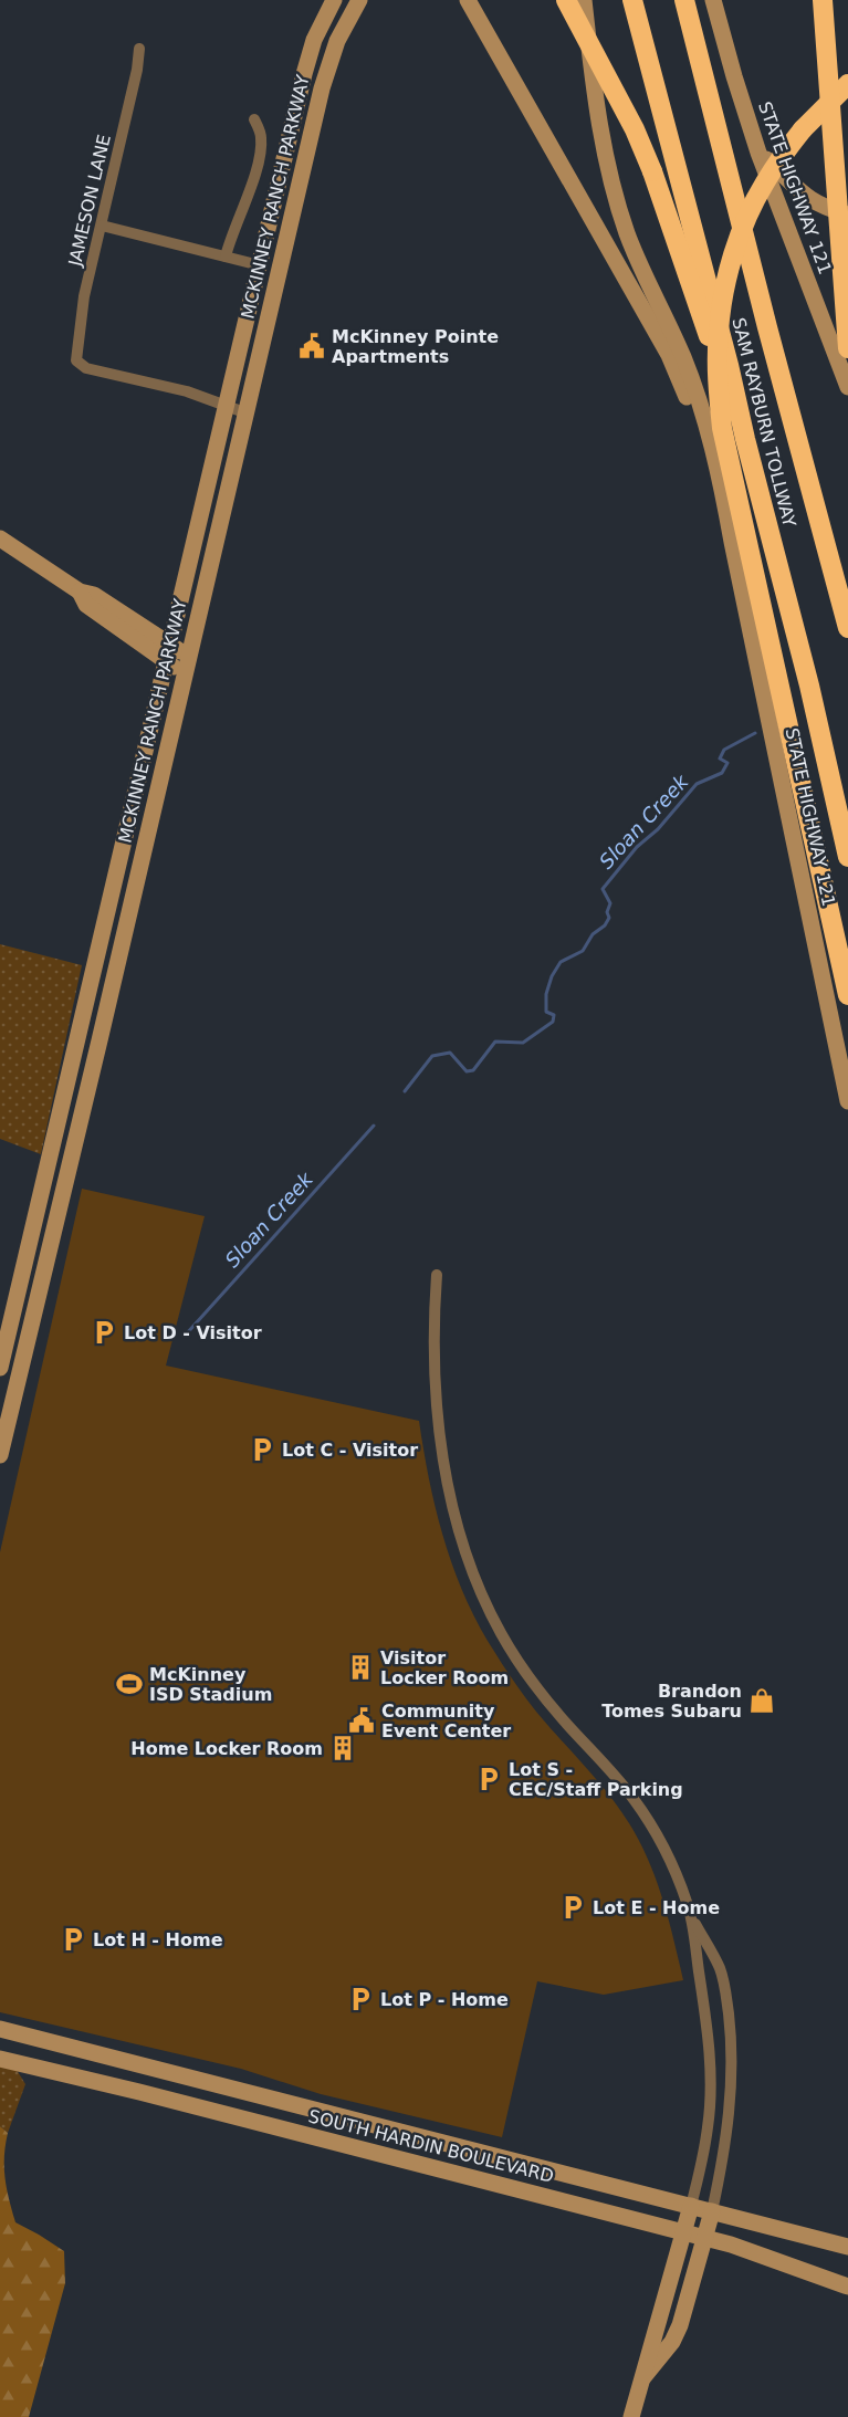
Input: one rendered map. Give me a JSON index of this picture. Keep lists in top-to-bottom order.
{
  "streets": {
    "highway": ["SAM RAYBURN TOLLWAY"],
    "main road": ["STATE HIGHWAY 121", "MCKINNEY RANCH PARKWAY", "SOUTH HARDIN BOULEVARD"],
    "street": ["JAMESON LANE"]
  },
  "crossings": [
    ["MCKINNEY RANCH PARKWAY", "JAMESON LANE"]
  ],
  "water": ["Sloan Creek"],
  "places": {
    "public building": ["McKinney Pointe Apartments", "Community Event Center"],
    "parking": [
      "Lot D - Visitor",
      "Lot C - Visitor",
      "Lot S - CEC/Staff Parking",
      "Lot E - Home",
      "Lot H - Home",
      "Lot P - Home"
    ],
    "building": ["Visitor Locker Room", "Home Locker Room"],
    "sports": ["McKinney ISD Stadium"],
    "shop": ["Brandon Tomes Subaru"]
  }
}
